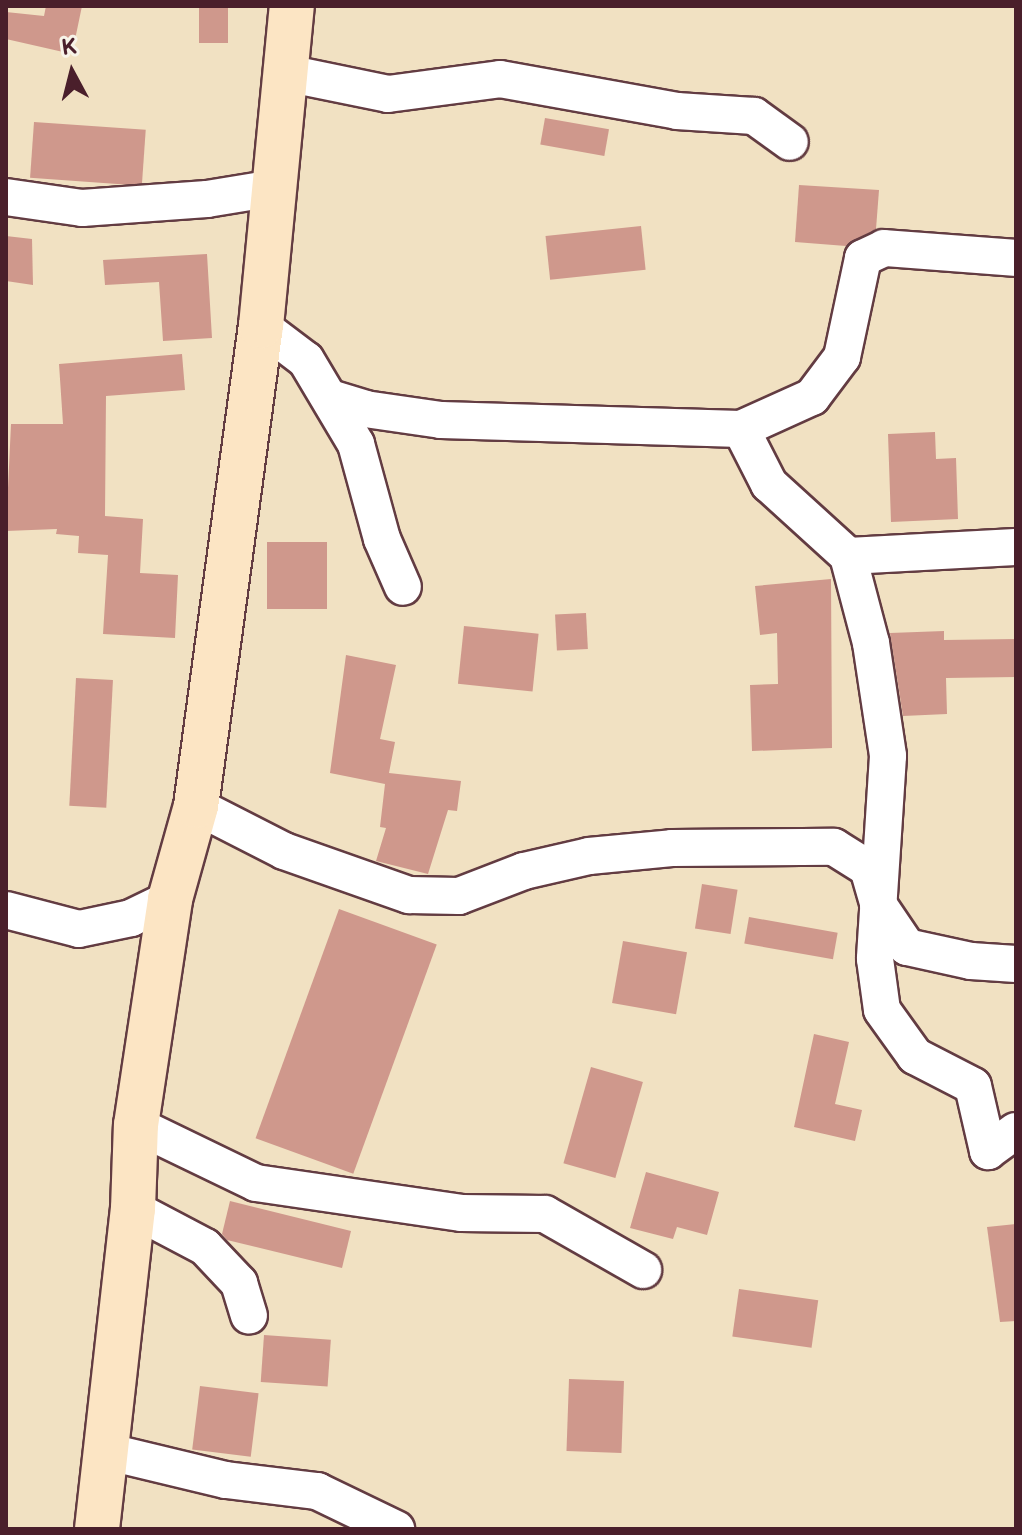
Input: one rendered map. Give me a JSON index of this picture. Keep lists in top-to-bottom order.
{
  "north": "top"
}
